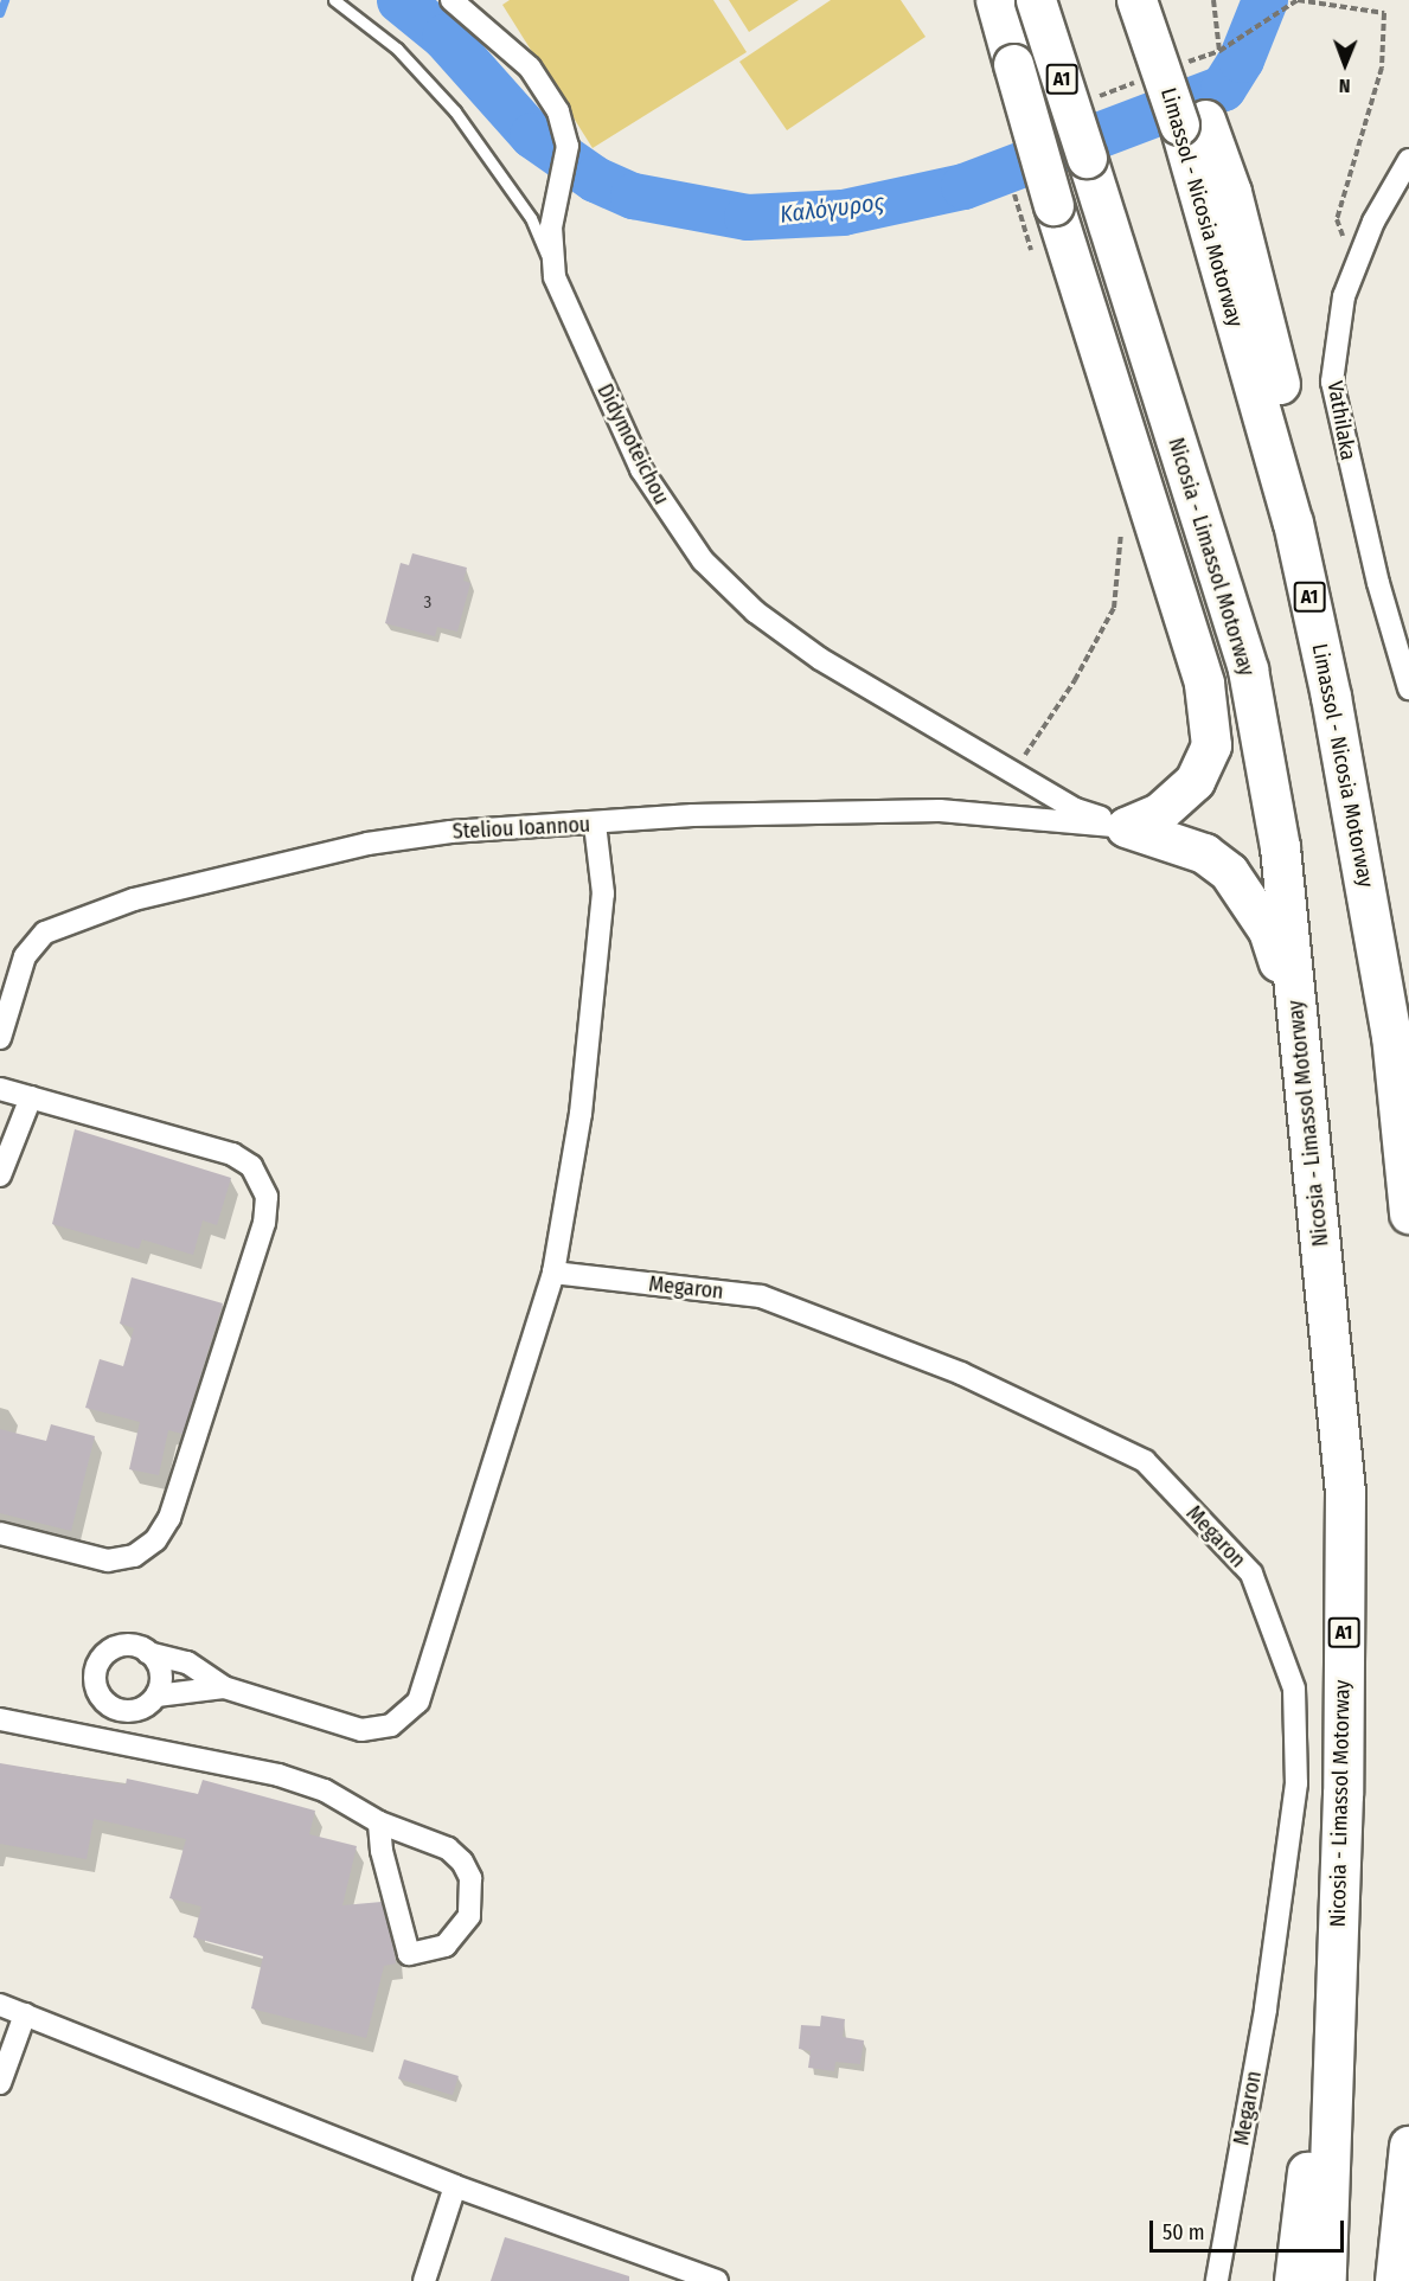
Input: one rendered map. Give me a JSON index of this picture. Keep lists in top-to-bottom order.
{
  "streets": {
    "highway": ["A1", "Limassol - Nicosia Motorway", "Nicosia - Limassol Motorway"],
    "street": [
      "Vathilaka",
      "Didymoteichou",
      "Steliou Ioannou",
      "Megaron"
    ]
  },
  "crossings": [
    ["Didymoteichou", "Steliou Ioannou"]
  ],
  "water": ["Καλόγυρος"],
  "house_numbers": ["3"],
  "scale_bar": "50 m",
  "north": "bottom"
}
